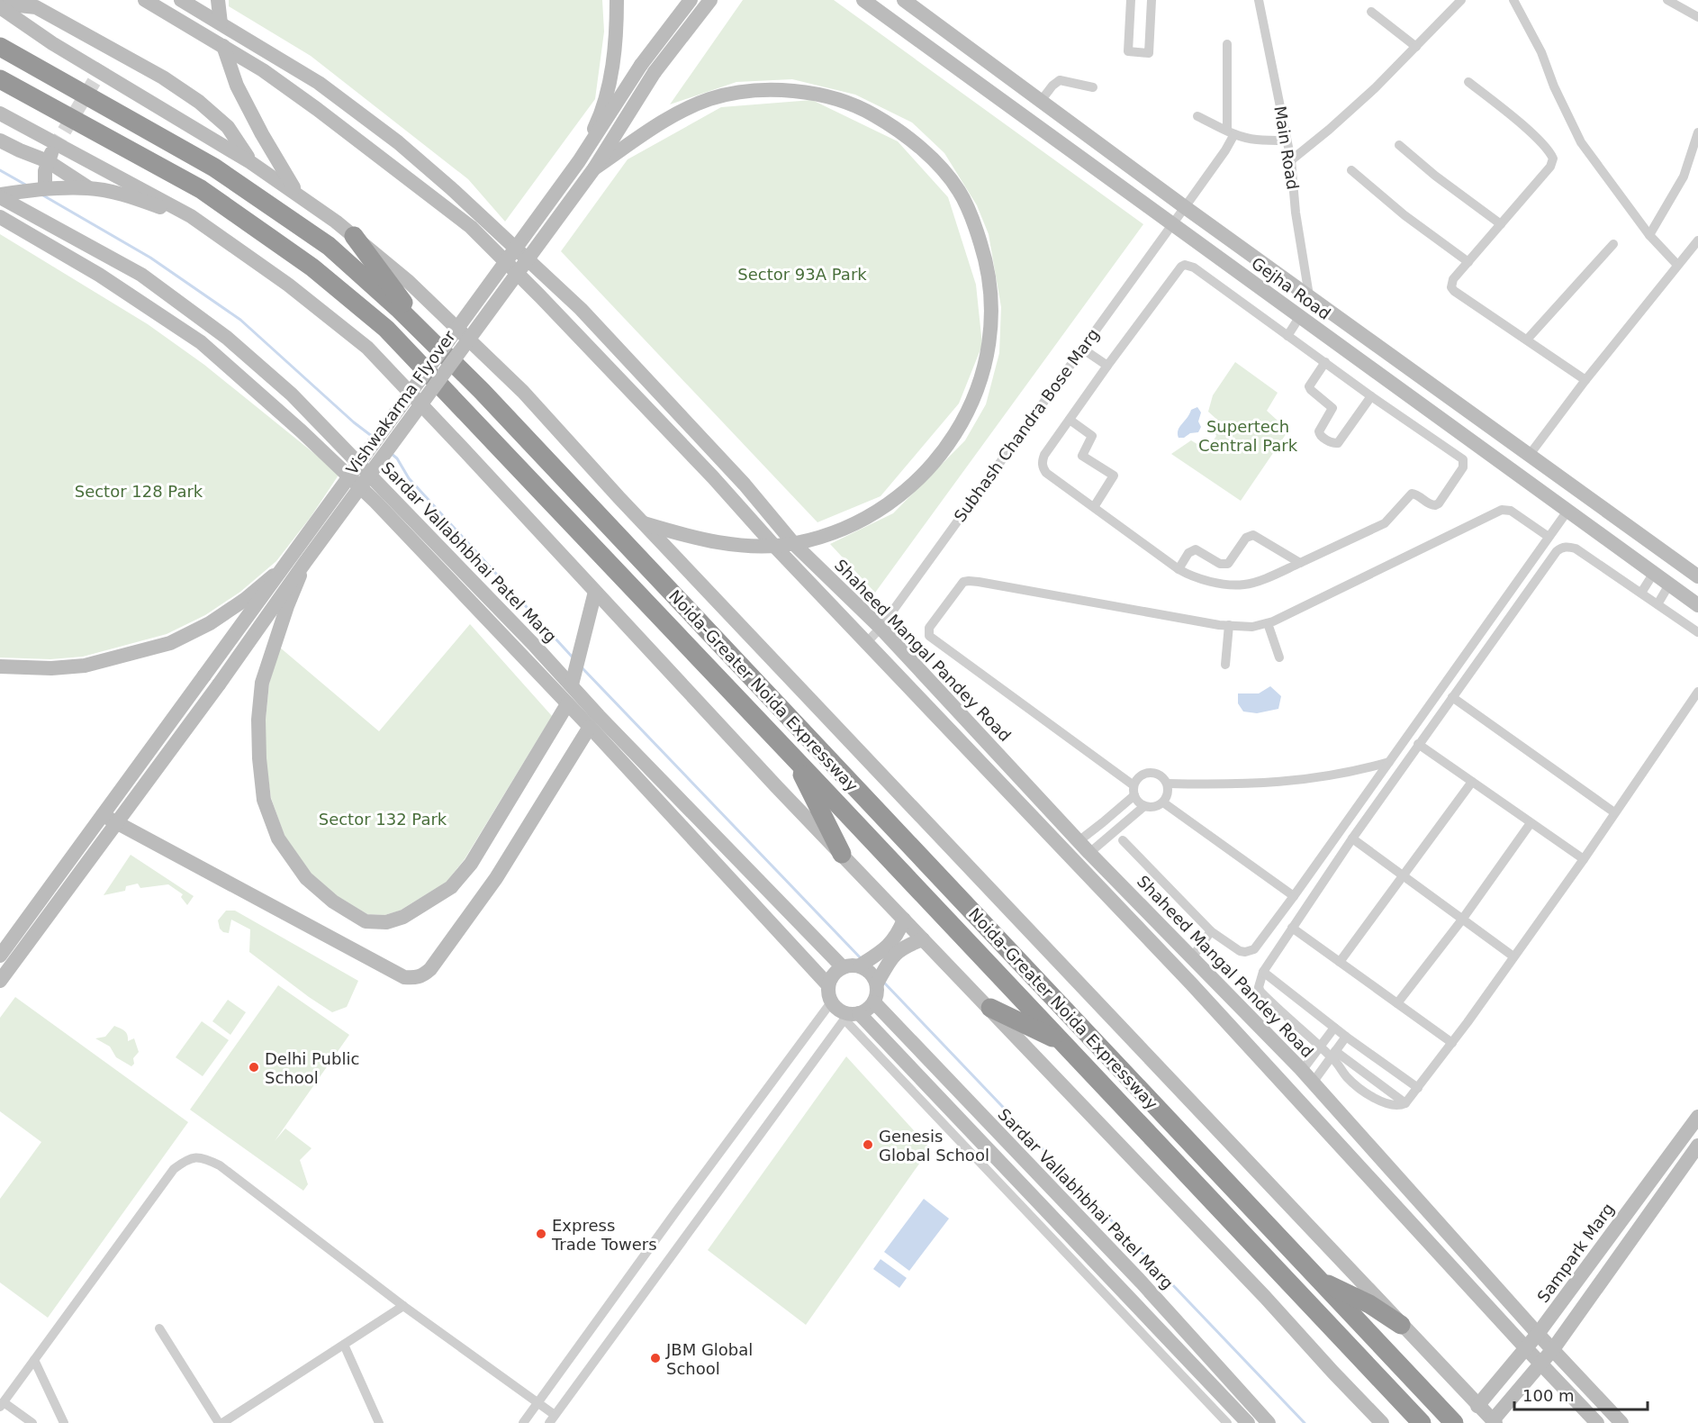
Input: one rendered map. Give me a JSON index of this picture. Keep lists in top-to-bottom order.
{
  "streets": {
    "highway": ["Noida-Greater Noida Expressway"],
    "street": [
      "Main Road",
      "Gejha Road",
      "Vishwakarma Flyover",
      "Subhash Chandra Bose Marg",
      "Sardar Vallabhbhai Patel Marg",
      "Shaheed Mangal Pandey Road",
      "Sampark Marg"
    ]
  },
  "crossings": [
    ["Main Road", "Gejha Road"],
    ["Gejha Road", "Subhash Chandra Bose Marg"],
    ["Subhash Chandra Bose Marg", "Shaheed Mangal Pandey Road"],
    ["Shaheed Mangal Pandey Road", "Sampark Marg"]
  ],
  "parks": [
    "Sector 93A Park",
    "Supertech Central Park",
    "Sector 128 Park",
    "Sector 132 Park"
  ],
  "places": [
    "Delhi Public School",
    "Genesis Global School",
    "Express Trade Towers",
    "JBM Global School"
  ],
  "scale_bar": "100 m"
}
